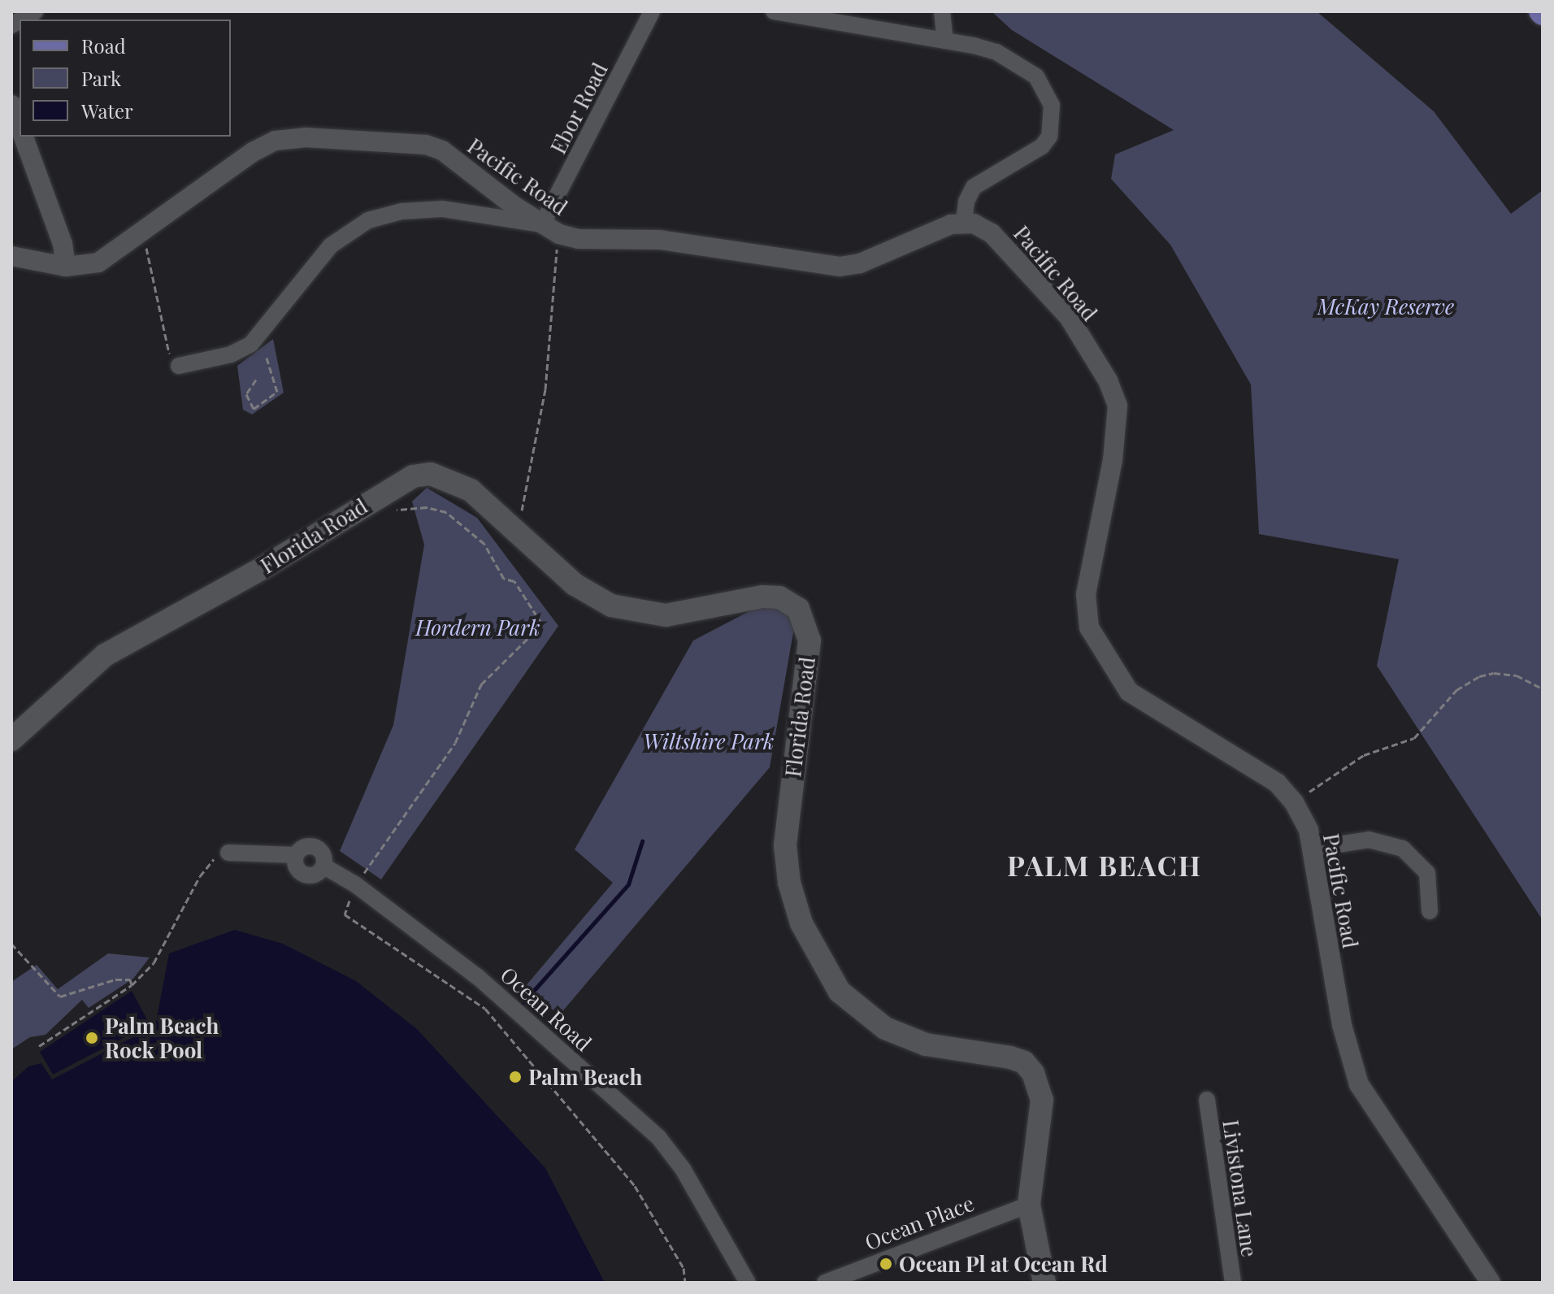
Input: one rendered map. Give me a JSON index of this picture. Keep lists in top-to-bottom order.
{
  "streets": {
    "main road": ["Florida Road"],
    "street": [
      "Ebor Road",
      "Pacific Road",
      "Ocean Road",
      "Livistona Lane",
      "Ocean Place"
    ]
  },
  "crossings": [
    ["Ebor Road", "Pacific Road"],
    ["Florida Road", "Ocean Place"]
  ],
  "districts": ["PALM BEACH"],
  "parks": ["McKay Reserve", "Hordern Park", "Wiltshire Park"],
  "places": ["Palm Beach Rock Pool", "Palm Beach", "Ocean Pl at Ocean Rd"],
  "legend": ["Road", "Park", "Water"]
}
